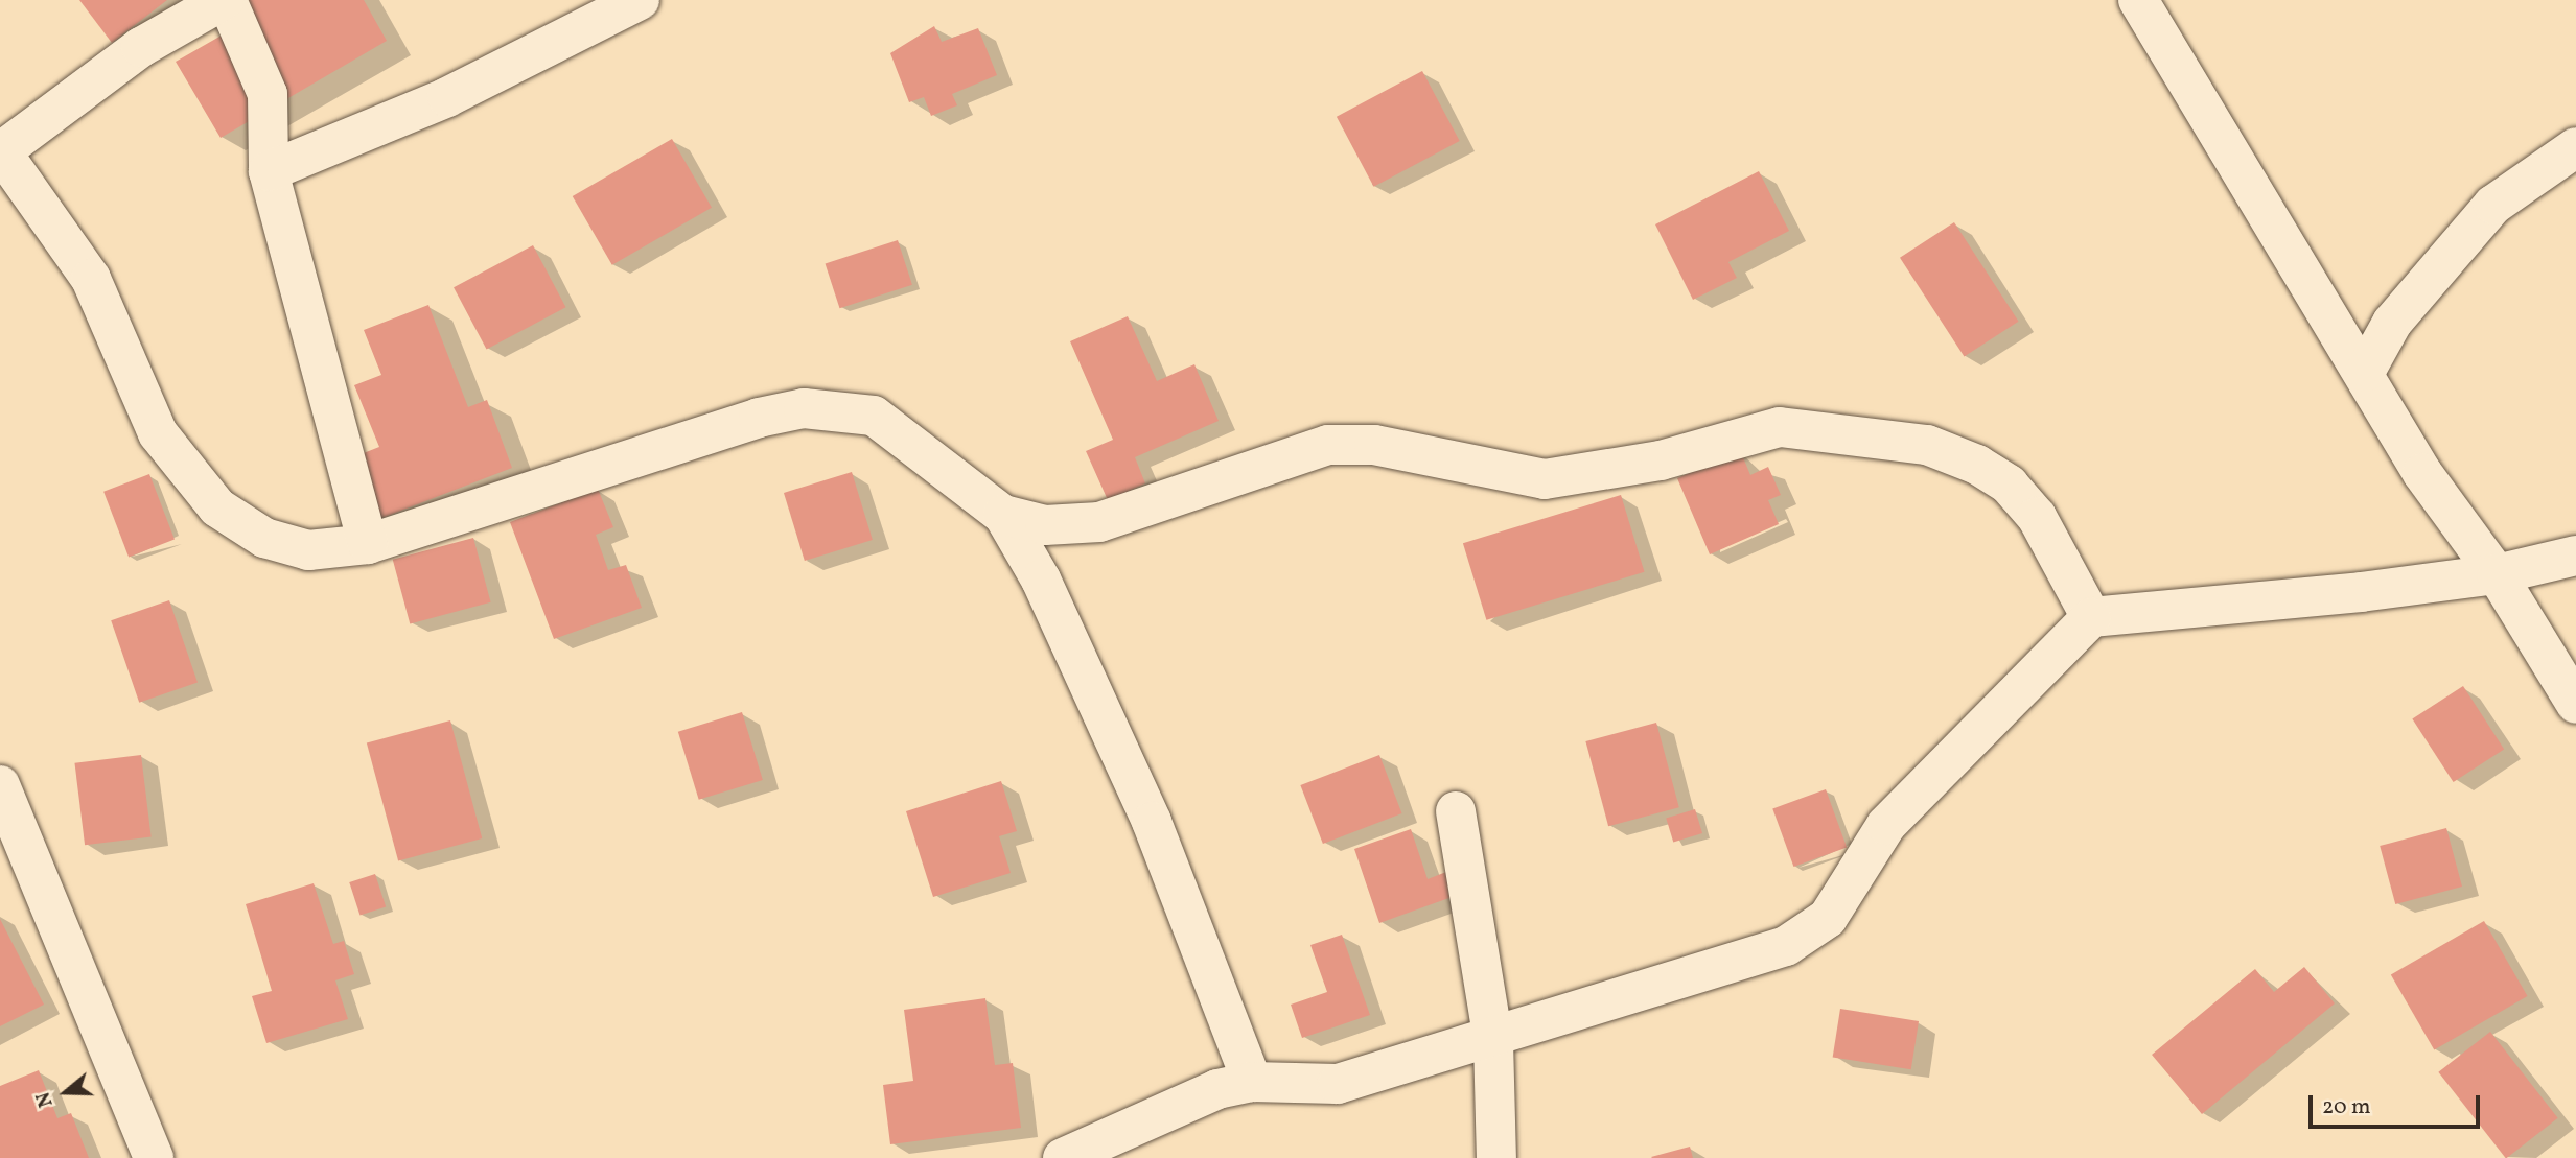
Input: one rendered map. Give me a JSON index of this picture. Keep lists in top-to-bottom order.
{
  "scale_bar": "20 m",
  "north": "left"
}
